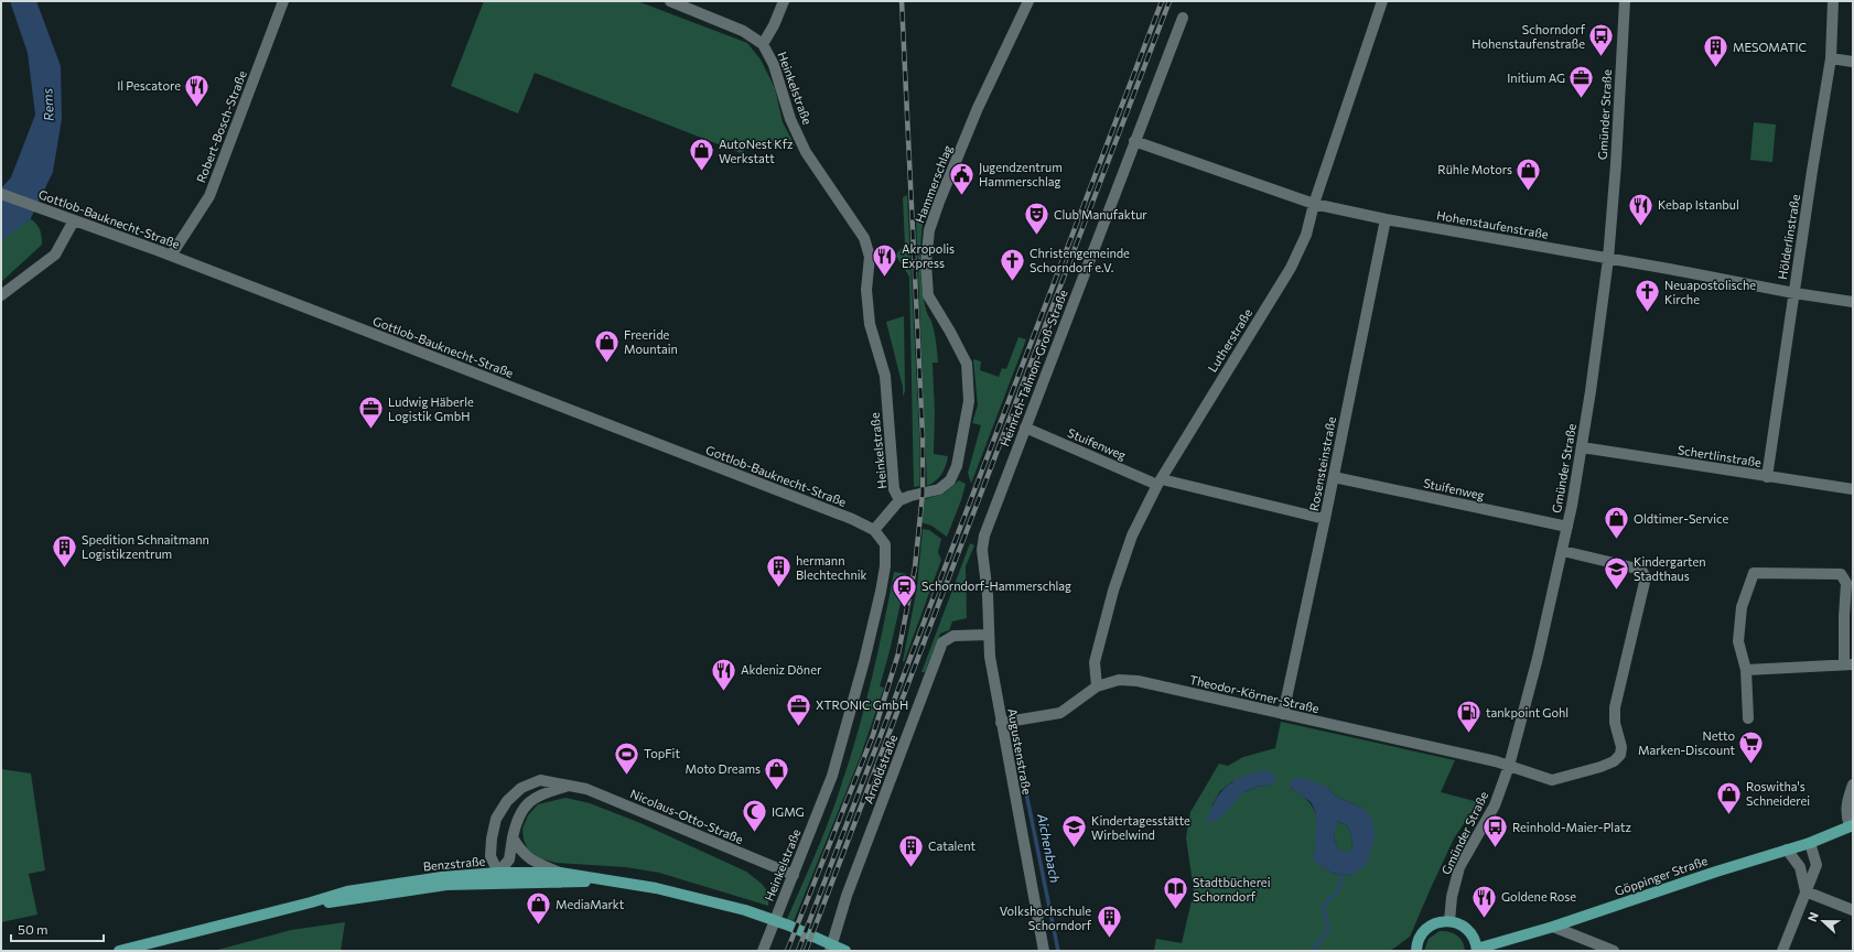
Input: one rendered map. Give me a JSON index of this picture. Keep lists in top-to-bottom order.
{
  "streets": {
    "main road": ["Benzstraße", "Göppinger Straße"],
    "street": [
      "Heinkelstraße",
      "Gmünder Straße",
      "Robert-Bosch-Straße",
      "Hammerschlag",
      "Gottlob-Bauknecht-Straße",
      "Hohenstaufenstraße",
      "Hölderlinstraße",
      "Lutherstraße",
      "Heinrich-Talmon-Groß-Straße",
      "Stuifenweg",
      "Schertlinstraße",
      "Rosensteinstraße",
      "Theodor-Körner-Straße",
      "Augustenstraße",
      "Arnoldstraße",
      "Nicolaus-Otto-Straße"
    ]
  },
  "crossings": [
    ["Heinkelstraße", "Hammerschlag"],
    ["Heinkelstraße", "Gottlob-Bauknecht-Straße"],
    ["Heinkelstraße", "Nicolaus-Otto-Straße"],
    ["Gmünder Straße", "Hohenstaufenstraße"],
    ["Gmünder Straße", "Stuifenweg"],
    ["Gmünder Straße", "Schertlinstraße"],
    ["Gmünder Straße", "Theodor-Körner-Straße"],
    ["Robert-Bosch-Straße", "Gottlob-Bauknecht-Straße"],
    ["Hohenstaufenstraße", "Hölderlinstraße"],
    ["Hohenstaufenstraße", "Lutherstraße"],
    ["Hohenstaufenstraße", "Heinrich-Talmon-Groß-Straße"],
    ["Hohenstaufenstraße", "Rosensteinstraße"],
    ["Hölderlinstraße", "Schertlinstraße"],
    ["Lutherstraße", "Stuifenweg"],
    ["Lutherstraße", "Theodor-Körner-Straße"],
    ["Heinrich-Talmon-Groß-Straße", "Stuifenweg"],
    ["Heinrich-Talmon-Groß-Straße", "Augustenstraße"],
    ["Heinrich-Talmon-Groß-Straße", "Arnoldstraße"],
    ["Stuifenweg", "Rosensteinstraße"],
    ["Rosensteinstraße", "Theodor-Körner-Straße"],
    ["Theodor-Körner-Straße", "Augustenstraße"],
    ["Augustenstraße", "Arnoldstraße"],
    ["Nicolaus-Otto-Straße", "Benzstraße"]
  ],
  "water": ["Rems", "Aichenbach"],
  "places": {
    "bus stop": ["Schorndorf Hohenstaufenstraße", "Reinhold-Maier-Platz"],
    "building": [
      "MESOMATIC",
      "Spedition Schnaitmann Logistikzentrum",
      "hermann Blechtechnik",
      "Catalent",
      "Volkshochschule Schorndorf"
    ],
    "office": ["Initium AG", "Ludwig Häberle Logistik GmbH", "XTRONIC GmbH"],
    "restaurant": [
      "Il Pescatore",
      "Kebap Istanbul",
      "Akropolis Express",
      "Akdeniz Döner",
      "Goldene Rose"
    ],
    "shop": [
      "AutoNest Kfz Werkstatt",
      "Rühle Motors",
      "Freeride Mountain",
      "Oldtimer-Service",
      "Moto Dreams",
      "Roswitha's Schneiderei",
      "MediaMarkt"
    ],
    "public building": ["Jugendzentrum Hammerschlag"],
    "theatre": ["Club Manufaktur"],
    "church": ["Christengemeinde Schorndorf e.V.", "Neuapostolische Kirche"],
    "school or university": ["Kindergarten Stadthaus", "Kindertagesstätte Wirbelwind"],
    "station": ["Schorndorf-Hammerschlag"],
    "fuel station": ["tankpoint Gohl"],
    "supermarket": ["Netto Marken-Discount"],
    "sports": ["TopFit"],
    "mosque": ["IGMG"],
    "library": ["Stadtbücherei Schorndorf"]
  },
  "scale_bar": "50 m",
  "north": "left"
}
